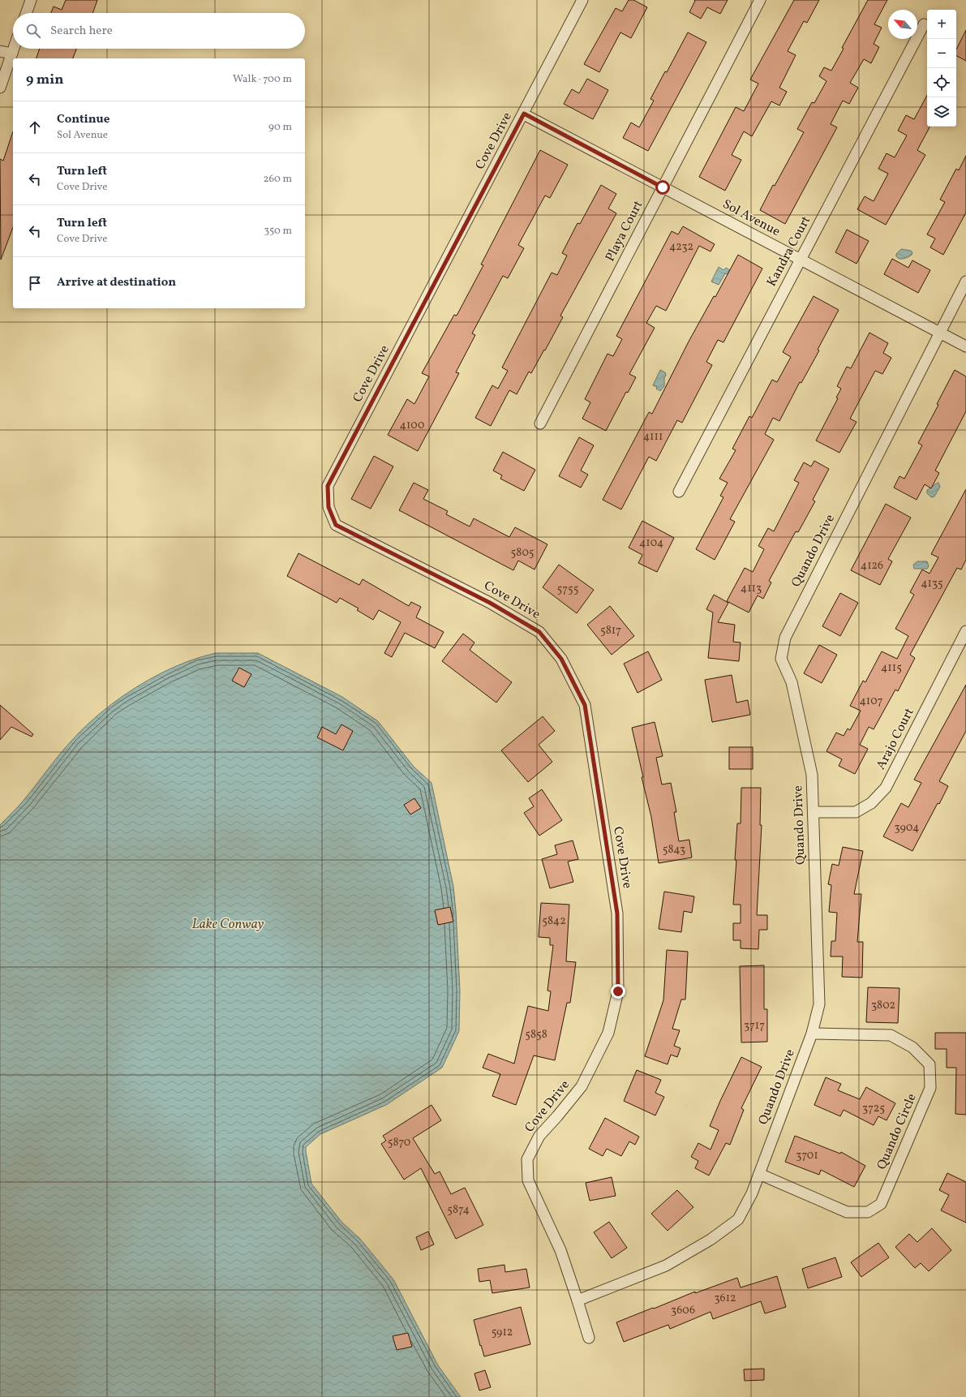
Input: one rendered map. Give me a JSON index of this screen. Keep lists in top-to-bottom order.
{
  "streets": {
    "street": [
      "Cove Drive",
      "Sol Avenue",
      "Playa Court",
      "Kandra Court",
      "Quando Drive",
      "Arajo Court",
      "Quando Circle"
    ]
  },
  "crossings": [
    ["Cove Drive", "Sol Avenue"],
    ["Cove Drive", "Quando Drive"],
    ["Sol Avenue", "Playa Court"],
    ["Sol Avenue", "Kandra Court"],
    ["Sol Avenue", "Quando Drive"],
    ["Quando Drive", "Arajo Court"],
    ["Quando Drive", "Quando Circle"]
  ],
  "water": ["Lake Conway"],
  "house_numbers": [
    "4232",
    "4100",
    "4111",
    "4104",
    "5805",
    "4126",
    "4135",
    "4113",
    "5755",
    "5817",
    "4115",
    "4107",
    "3904",
    "5843",
    "5842",
    "3802",
    "3717",
    "5858",
    "3725",
    "5870",
    "3701",
    "5874",
    "3612",
    "3606",
    "5912"
  ],
  "north": "top left",
  "page": {
    "map_buttons": ["+", "−"],
    "search": "Search here",
    "heading": ["9 min", "Walk · 700 m"],
    "list": [
      ["Continue", "Sol Avenue", "90 m"],
      ["Turn left", "Cove Drive", "260 m"],
      ["Turn left", "Cove Drive", "350 m"],
      "Arrive at destination"
    ]
  }
}
